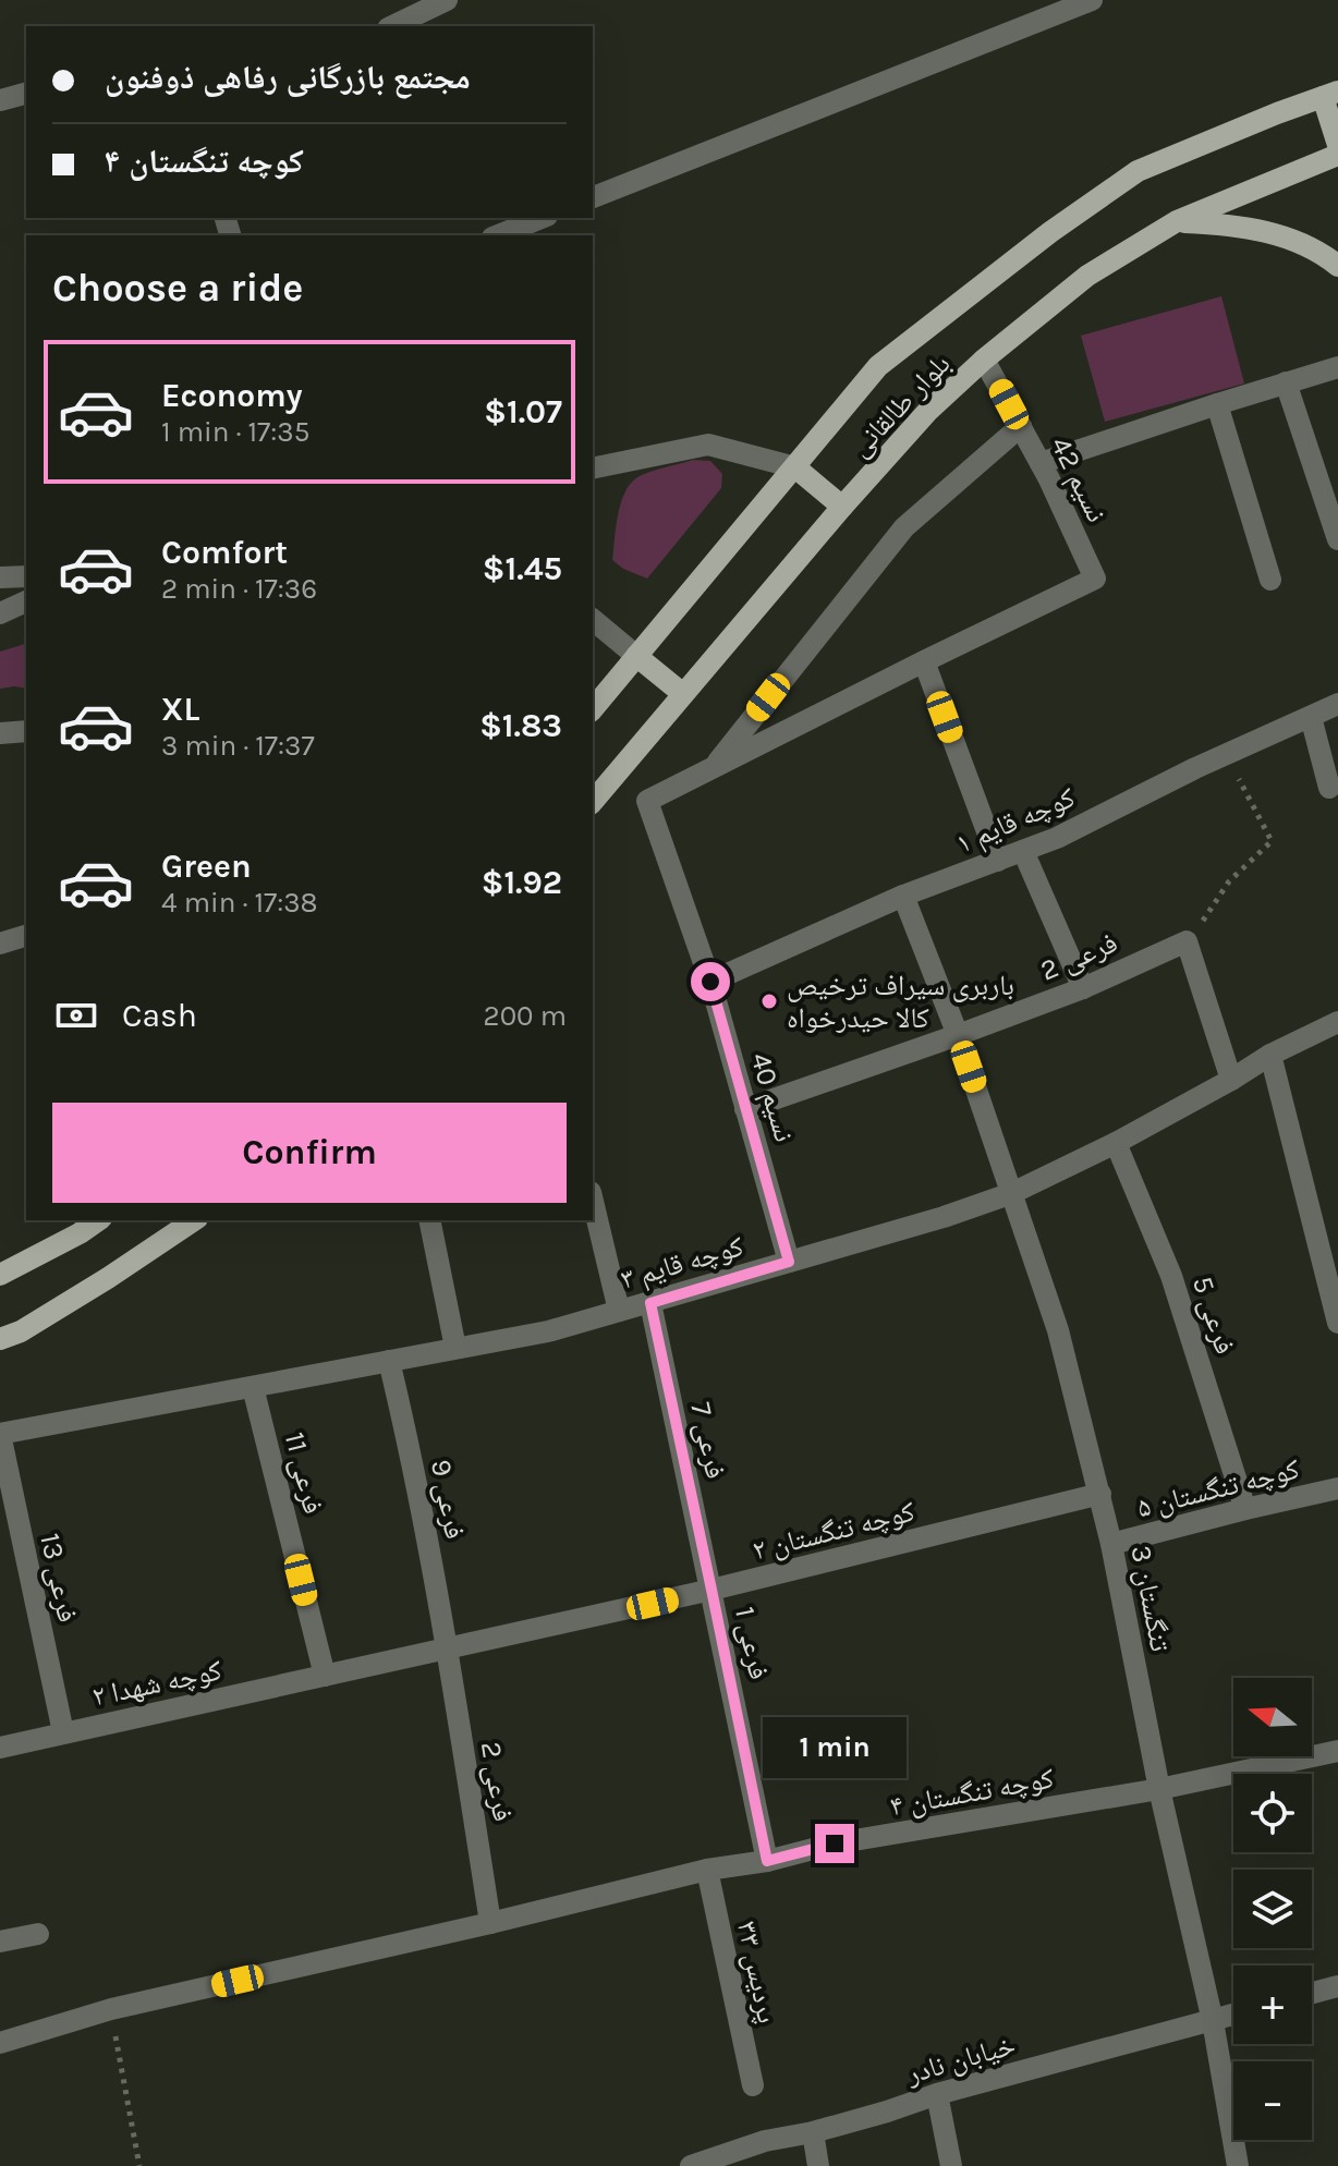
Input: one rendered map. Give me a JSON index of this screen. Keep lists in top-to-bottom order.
{
  "streets": {
    "main road": ["بلوار طالقانی"],
    "street": [
      "نسیم 42",
      "کوچه قایم ۱",
      "فرعی 2",
      "نسیم 40",
      "کوچه قایم ۳",
      "فرعی 5",
      "فرعی 7",
      "فرعی 11",
      "کوچه تنگستان ۵",
      "فرعی 9",
      "کوچه تنگستان ۲",
      "فرعی 13",
      "تنگستان 3",
      "فرعی 1",
      "کوچه شهدا ۲",
      "کوچه تنگستان ۴",
      "پردیس ۳۳",
      "خیابان نادر"
    ]
  },
  "crossings": [
    ["بلوار طالقانی", "نسیم 42"],
    ["کوچه قایم ۱", "نسیم 40"],
    ["کوچه قایم ۱", "تنگستان 3"],
    ["فرعی 2", "نسیم 40"],
    ["فرعی 2", "فرعی 9"],
    ["فرعی 2", "کوچه تنگستان ۲"],
    ["فرعی 2", "تنگستان 3"],
    ["فرعی 2", "کوچه تنگستان ۴"],
    ["نسیم 40", "کوچه قایم ۳"],
    ["کوچه قایم ۳", "فرعی 5"],
    ["کوچه قایم ۳", "فرعی 7"],
    ["کوچه قایم ۳", "فرعی 11"],
    ["کوچه قایم ۳", "فرعی 9"],
    ["کوچه قایم ۳", "فرعی 13"],
    ["کوچه قایم ۳", "تنگستان 3"],
    ["فرعی 5", "کوچه تنگستان ۵"],
    ["فرعی 7", "کوچه تنگستان ۲"],
    ["فرعی 7", "فرعی 1"],
    ["فرعی 11", "کوچه تنگستان ۲"],
    ["فرعی 11", "کوچه شهدا ۲"],
    ["کوچه تنگستان ۵", "تنگستان 3"],
    ["فرعی 9", "کوچه تنگستان ۲"],
    ["کوچه تنگستان ۲", "تنگستان 3"],
    ["کوچه تنگستان ۲", "فرعی 1"],
    ["کوچه تنگستان ۲", "کوچه شهدا ۲"],
    ["فرعی 13", "کوچه شهدا ۲"],
    ["تنگستان 3", "کوچه تنگستان ۴"],
    ["تنگستان 3", "خیابان نادر"],
    ["فرعی 1", "کوچه تنگستان ۴"],
    ["کوچه تنگستان ۴", "پردیس ۳۳"]
  ],
  "places": ["باربری سیراف ترخیص کالا حیدرخواه"],
  "north": "left",
  "page": {
    "banner": ["مجتمع بازرگانی رفاهی ذوفنون", "کوچه تنگستان ۴"],
    "heading": "Choose a ride",
    "list": [
      {
        "name": "Economy",
        "note": "1 min · 17:35",
        "value": "$1.07"
      },
      {
        "name": "Comfort",
        "note": "2 min · 17:36",
        "value": "$1.45"
      },
      {
        "name": "XL",
        "note": "3 min · 17:37",
        "value": "$1.83"
      },
      {
        "name": "Green",
        "note": "4 min · 17:38",
        "value": "$1.92"
      }
    ],
    "pay": ["Cash", "200 m"],
    "buttons": "Confirm",
    "map_buttons": ["+", "−"],
    "bubble": "1 min"
  }
}
